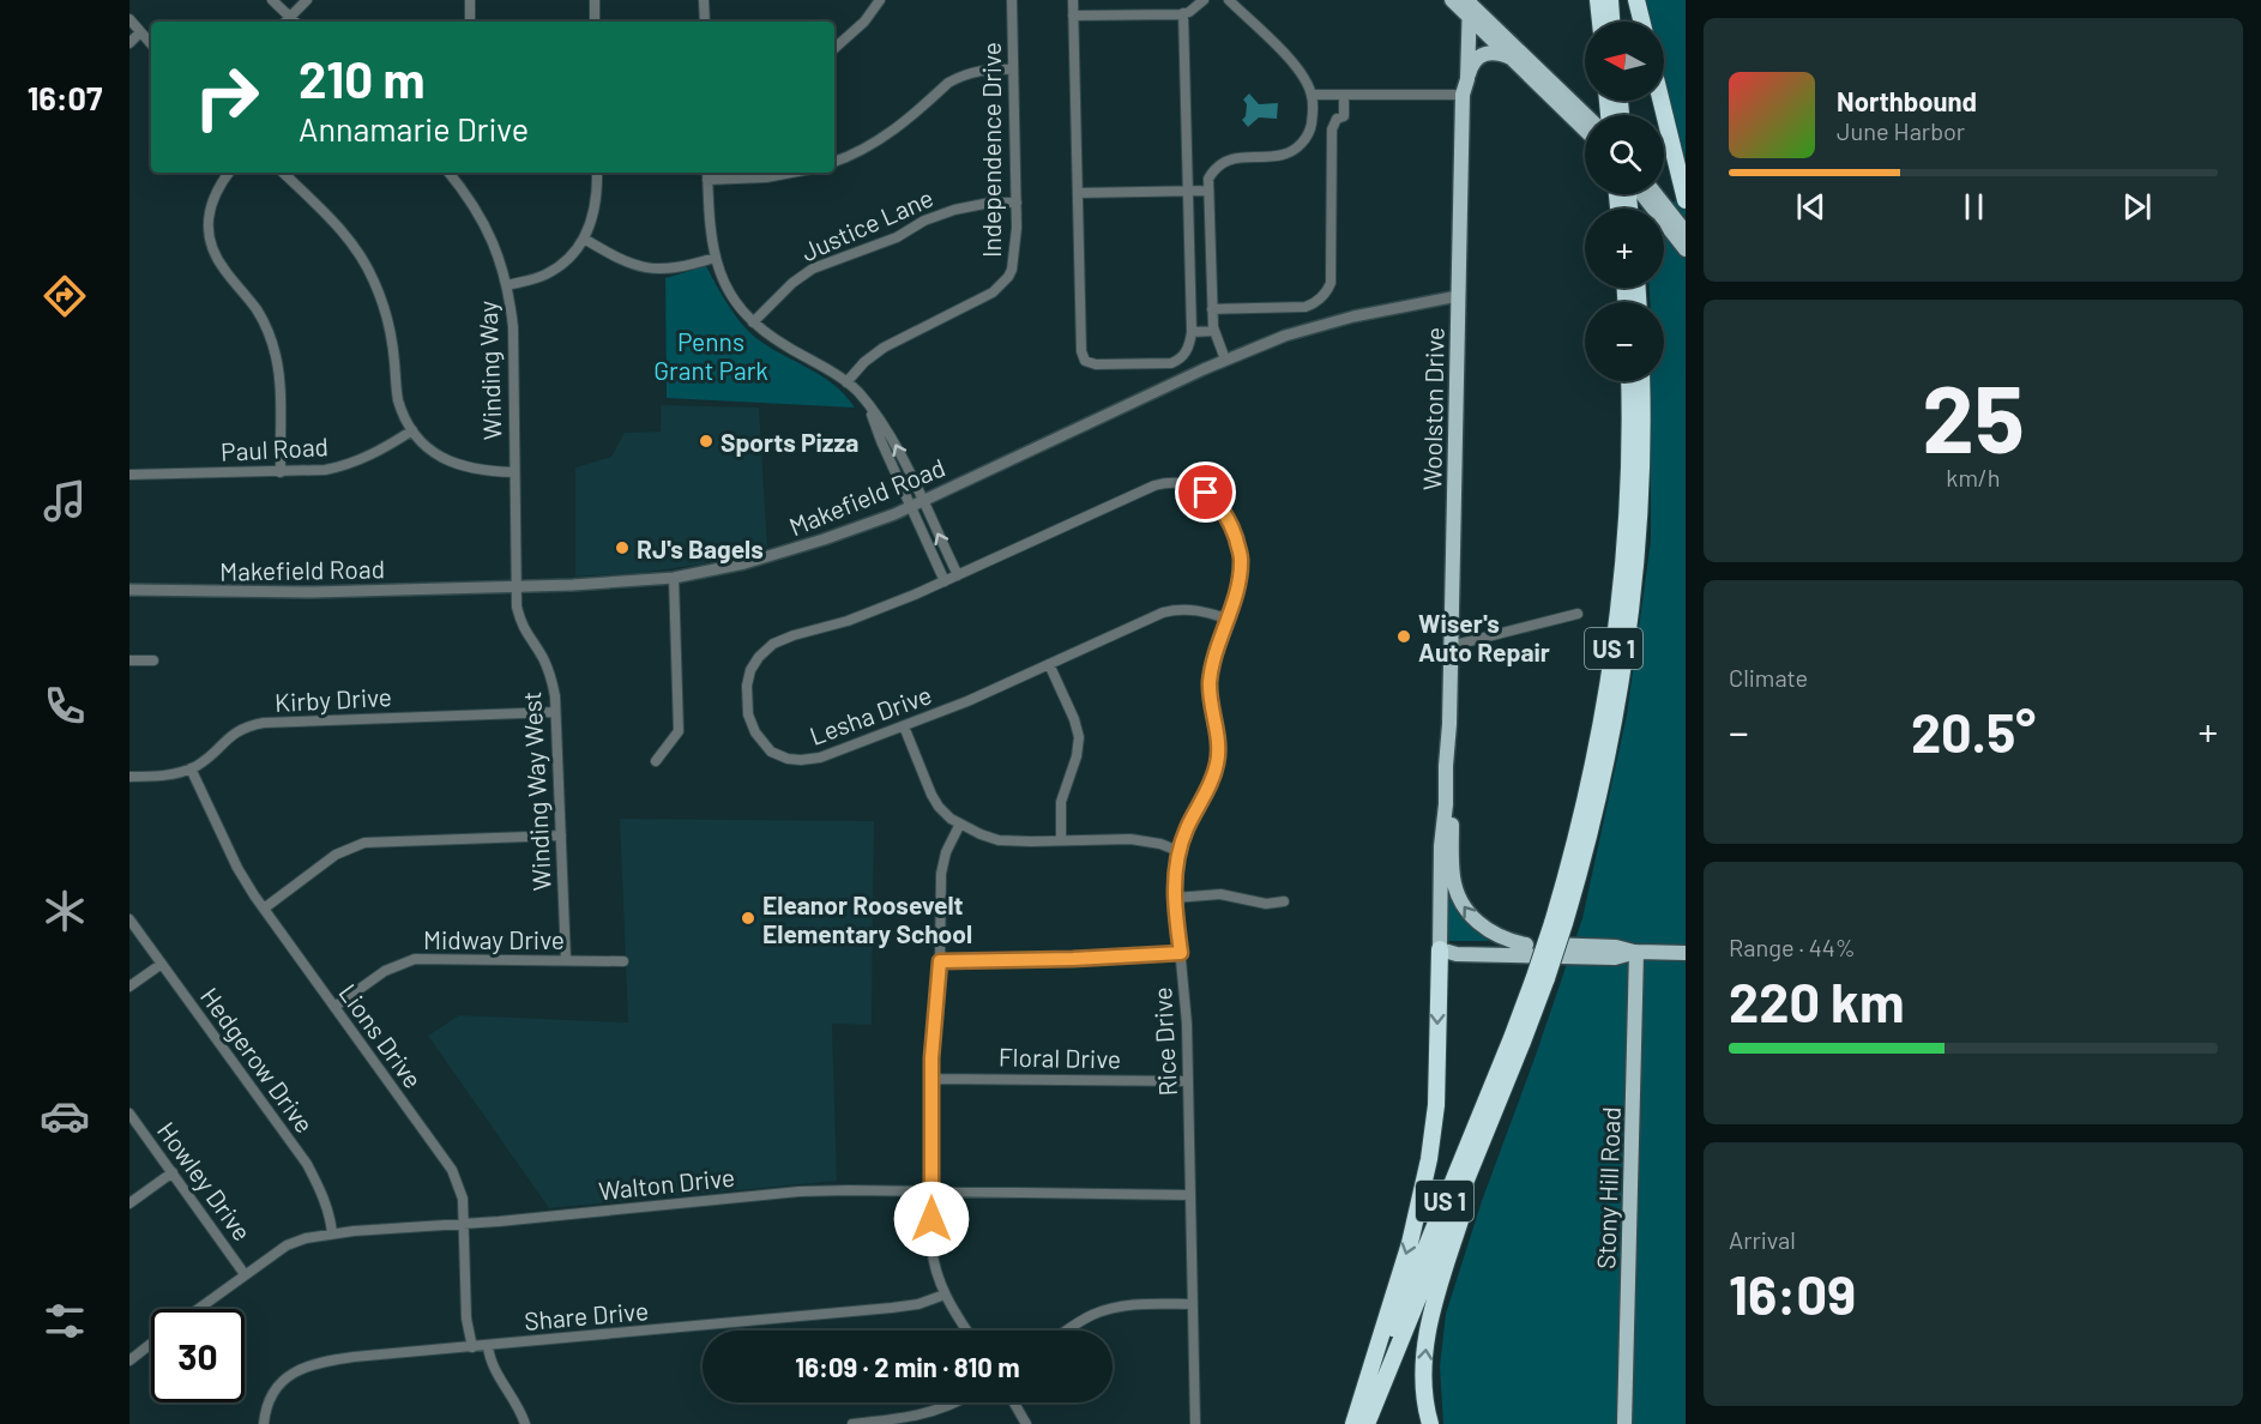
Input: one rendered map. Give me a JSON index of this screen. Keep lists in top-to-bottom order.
{
  "streets": {
    "highway": ["US 1"],
    "main road": ["Woolston Drive", "Stony Hill Road"],
    "street": [
      "Independence Drive",
      "Justice Lane",
      "Winding Way",
      "Paul Road",
      "Makefield Road",
      "Kirby Drive",
      "Lesha Drive",
      "Winding Way West",
      "Midway Drive",
      "Lions Drive",
      "Rice Drive",
      "Floral Drive",
      "Hedgerow Drive",
      "Howley Drive",
      "Walton Drive",
      "Share Drive"
    ]
  },
  "crossings": [
    ["Independence Drive", "Justice Lane"],
    ["Winding Way", "Makefield Road"],
    ["Winding Way", "Winding Way West"],
    ["Woolston Drive", "Makefield Road"],
    ["Woolston Drive", "Stony Hill Road"],
    ["Makefield Road", "Winding Way West"],
    ["Kirby Drive", "Winding Way West"],
    ["Kirby Drive", "Lions Drive"],
    ["Lesha Drive", "Rice Drive"],
    ["Winding Way West", "Midway Drive"],
    ["Midway Drive", "Lions Drive"],
    ["Lions Drive", "Walton Drive"],
    ["Lions Drive", "Share Drive"],
    ["Rice Drive", "Floral Drive"],
    ["Rice Drive", "Walton Drive"],
    ["Hedgerow Drive", "Walton Drive"],
    ["Howley Drive", "Walton Drive"]
  ],
  "parks": ["Penns Grant Park"],
  "places": [
    "Sports Pizza",
    "RJ's Bagels",
    "Wiser's Auto Repair",
    "Eleanor Roosevelt Elementary School"
  ],
  "north": "left",
  "page": {
    "tabs": "16:07",
    "map_buttons": ["+", "−"],
    "turn": ["210 m", "Annamarie Drive"],
    "song": ["Northbound", "June Harbor"],
    "tile": [
      ["25", "km/h"],
      "Climate",
      ["Range · 44%", "220 km"],
      ["Arrival", "16:09"]
    ],
    "heat": ["−", "20.5°", "+"],
    "limit": "30",
    "trip": "16:09 · 2 min · 810 m"
  }
}
